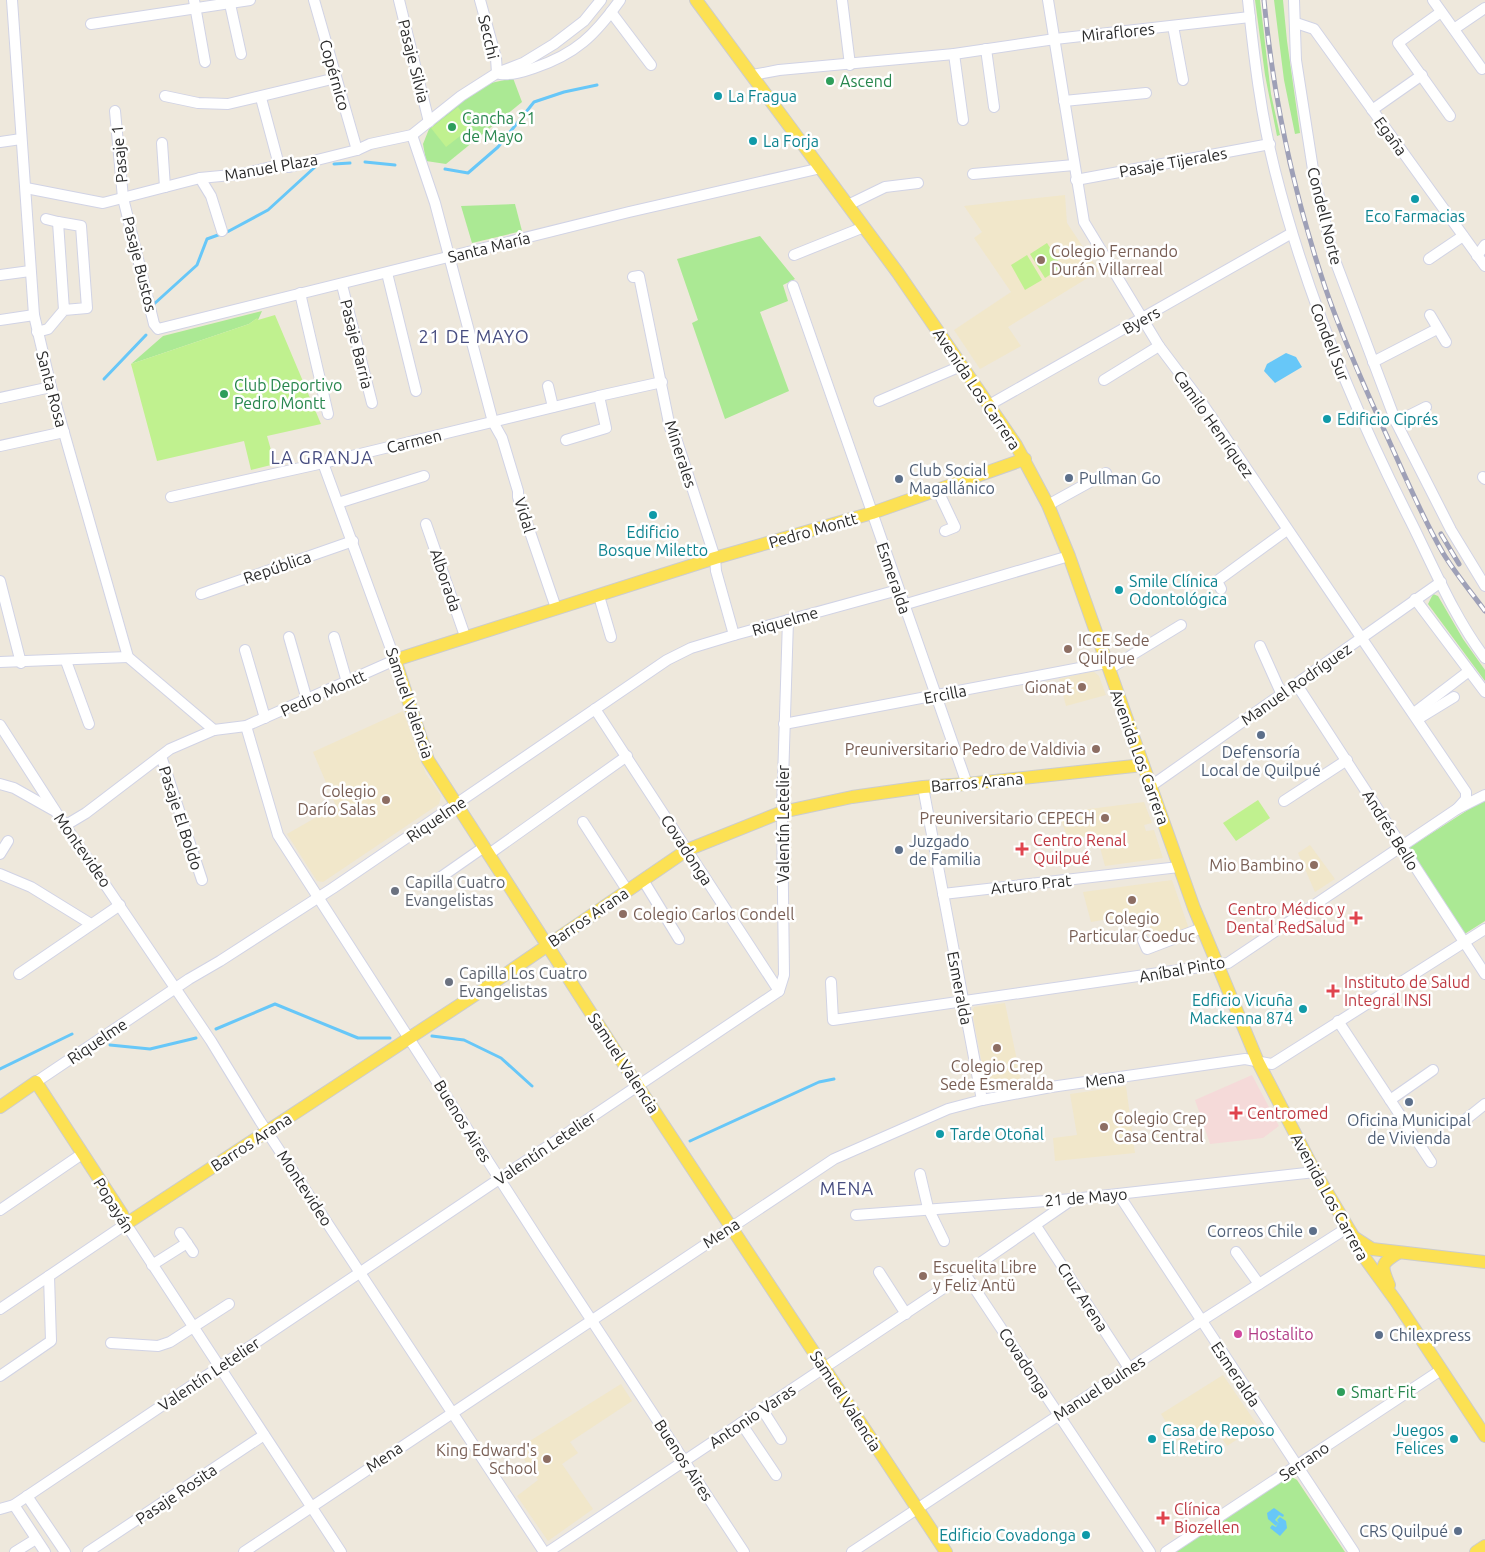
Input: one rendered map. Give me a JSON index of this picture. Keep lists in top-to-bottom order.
{
  "streets": {
    "main road": [
      "Avenida Los Carrera",
      "Pedro Montt",
      "Riquelme",
      "Samuel Valencia",
      "Barros Arana",
      "Popayán"
    ],
    "street": [
      "Miraflores",
      "Secchi",
      "Pasaje Silvia",
      "Copérnico",
      "Egaña",
      "Pasaje 1",
      "Pasaje Tijerales",
      "Manuel Plaza",
      "Condell Norte",
      "Santa María",
      "Pasaje Bustos",
      "Byers",
      "Condell Sur",
      "Pasaje Barria",
      "Santa Rosa",
      "Camilo Henríquez",
      "Carmen",
      "Minerales",
      "Vidal",
      "República",
      "Esmeralda",
      "Alborada",
      "Manuel Rodríguez",
      "Ercilla",
      "Pasaje El Boldo",
      "Valentín Letelier",
      "Andrés Bello",
      "Montevideo",
      "Covadonga",
      "Arturo Prat",
      "Aníbal Pinto",
      "Mena",
      "Buenos Aires",
      "21 de Mayo",
      "Cruz Arena",
      "Manuel Bulnes",
      "Antonio Varas",
      "Serrano",
      "Pasaje Rosita"
    ]
  },
  "crossings": [
    ["Miraflores", "Condell Sur"],
    ["Miraflores", "Avenida Los Carrera"],
    ["Miraflores", "Camilo Henríquez"],
    ["Secchi", "Manuel Plaza"],
    ["Pasaje Silvia", "Manuel Plaza"],
    ["Copérnico", "Manuel Plaza"],
    ["Egaña", "Condell Norte"],
    ["Pasaje 1", "Manuel Plaza"],
    ["Pasaje 1", "Pasaje Bustos"],
    ["Pasaje Tijerales", "Condell Sur"],
    ["Pasaje Tijerales", "Camilo Henríquez"],
    ["Manuel Plaza", "Pasaje Bustos"],
    ["Manuel Plaza", "Santa Rosa"],
    ["Manuel Plaza", "Vidal"],
    ["Santa María", "Pasaje Bustos"],
    ["Santa María", "Pasaje Barria"],
    ["Santa María", "Avenida Los Carrera"],
    ["Santa María", "Vidal"],
    ["Byers", "Condell Sur"],
    ["Byers", "Avenida Los Carrera"],
    ["Byers", "Camilo Henríquez"],
    ["Condell Sur", "Manuel Rodríguez"],
    ["Avenida Los Carrera", "Pedro Montt"],
    ["Avenida Los Carrera", "Manuel Rodríguez"],
    ["Avenida Los Carrera", "Ercilla"],
    ["Avenida Los Carrera", "Barros Arana"],
    ["Avenida Los Carrera", "Arturo Prat"],
    ["Avenida Los Carrera", "Aníbal Pinto"],
    ["Avenida Los Carrera", "Mena"],
    ["Avenida Los Carrera", "21 de Mayo"],
    ["Avenida Los Carrera", "Manuel Bulnes"],
    ["Avenida Los Carrera", "Serrano"],
    ["Camilo Henríquez", "Manuel Rodríguez"],
    ["Camilo Henríquez", "Aníbal Pinto"],
    ["Carmen", "Minerales"],
    ["Carmen", "Vidal"],
    ["Carmen", "Samuel Valencia"],
    ["Minerales", "Pedro Montt"],
    ["Minerales", "Riquelme"],
    ["Vidal", "Pedro Montt"],
    ["Pedro Montt", "Esmeralda"],
    ["Pedro Montt", "Alborada"],
    ["Pedro Montt", "Samuel Valencia"],
    ["Pedro Montt", "Pasaje El Boldo"],
    ["Pedro Montt", "Montevideo"],
    ["Pedro Montt", "Buenos Aires"],
    ["República", "Samuel Valencia"],
    ["Esmeralda", "Riquelme"],
    ["Esmeralda", "Ercilla"],
    ["Esmeralda", "Barros Arana"],
    ["Esmeralda", "Arturo Prat"],
    ["Esmeralda", "Aníbal Pinto"],
    ["Esmeralda", "Mena"],
    ["Esmeralda", "21 de Mayo"],
    ["Esmeralda", "Manuel Bulnes"],
    ["Esmeralda", "Serrano"],
    ["Riquelme", "Samuel Valencia"],
    ["Riquelme", "Valentín Letelier"],
    ["Riquelme", "Montevideo"],
    ["Riquelme", "Covadonga"],
    ["Riquelme", "Buenos Aires"],
    ["Riquelme", "Popayán"],
    ["Manuel Rodríguez", "Andrés Bello"],
    ["Ercilla", "Valentín Letelier"],
    ["Samuel Valencia", "Barros Arana"],
    ["Samuel Valencia", "Valentín Letelier"],
    ["Samuel Valencia", "Mena"],
    ["Samuel Valencia", "Manuel Bulnes"],
    ["Samuel Valencia", "Antonio Varas"],
    ["Barros Arana", "Valentín Letelier"],
    ["Barros Arana", "Montevideo"],
    ["Barros Arana", "Covadonga"],
    ["Barros Arana", "Buenos Aires"],
    ["Barros Arana", "Popayán"],
    ["Valentín Letelier", "Montevideo"],
    ["Valentín Letelier", "Covadonga"],
    ["Valentín Letelier", "Buenos Aires"],
    ["Valentín Letelier", "Popayán"],
    ["Andrés Bello", "Aníbal Pinto"],
    ["Andrés Bello", "Mena"],
    ["Montevideo", "Mena"],
    ["Covadonga", "Manuel Bulnes"],
    ["Covadonga", "Antonio Varas"],
    ["Mena", "Buenos Aires"],
    ["Mena", "Popayán"],
    ["Buenos Aires", "Antonio Varas"],
    ["21 de Mayo", "Antonio Varas"],
    ["Popayán", "Pasaje Rosita"],
    ["Cruz Arena", "Manuel Bulnes"],
    ["Cruz Arena", "Antonio Varas"]
  ],
  "districts": ["21 DE MAYO", "LA GRANJA", "MENA"],
  "places": {
    "other": [
      "Ascend",
      "La Fragua",
      "Cancha 21 de Mayo",
      "La Forja",
      "Eco Farmacias",
      "Colegio Fernando Durán Villarreal",
      "Club Deportivo Pedro Montt",
      "Edificio Ciprés",
      "Pullman Go",
      "Club Social Magallánico",
      "Edificio Bosque Miletto",
      "Smile Clínica Odontológica",
      "ICCE Sede Quilpue",
      "Gionat",
      "Defensoría Local de Quilpué",
      "Preuniversitario Pedro de Valdivia",
      "Colegio Darío Salas",
      "Preuniversitario CEPECH",
      "Juzgado de Familia",
      "Mio Bambino",
      "Capilla Cuatro Evangelistas",
      "Colegio Particular Coeduc",
      "Colegio Carlos Condell",
      "Capilla Los Cuatro Evangelistas",
      "Edficio Vicuña Mackenna 874",
      "Colegio Crep Sede Esmeralda",
      "Oficina Municipal de Vivienda",
      "Colegio Crep Casa Central",
      "Tarde Otoñal",
      "Correos Chile",
      "Escuelita Libre y Feliz Antü",
      "Hostalito",
      "Chilexpress",
      "Smart Fit",
      "Casa de Reposo El Retiro",
      "Juegos Felices",
      "King Edward's School",
      "CRS Quilpué",
      "Edificio Covadonga"
    ],
    "health": [
      "Centro Renal Quilpué",
      "Centro Médico y Dental RedSalud",
      "Instituto de Salud Integral INSI",
      "Centromed",
      "Clínica Biozellen"
    ]
  }
}
